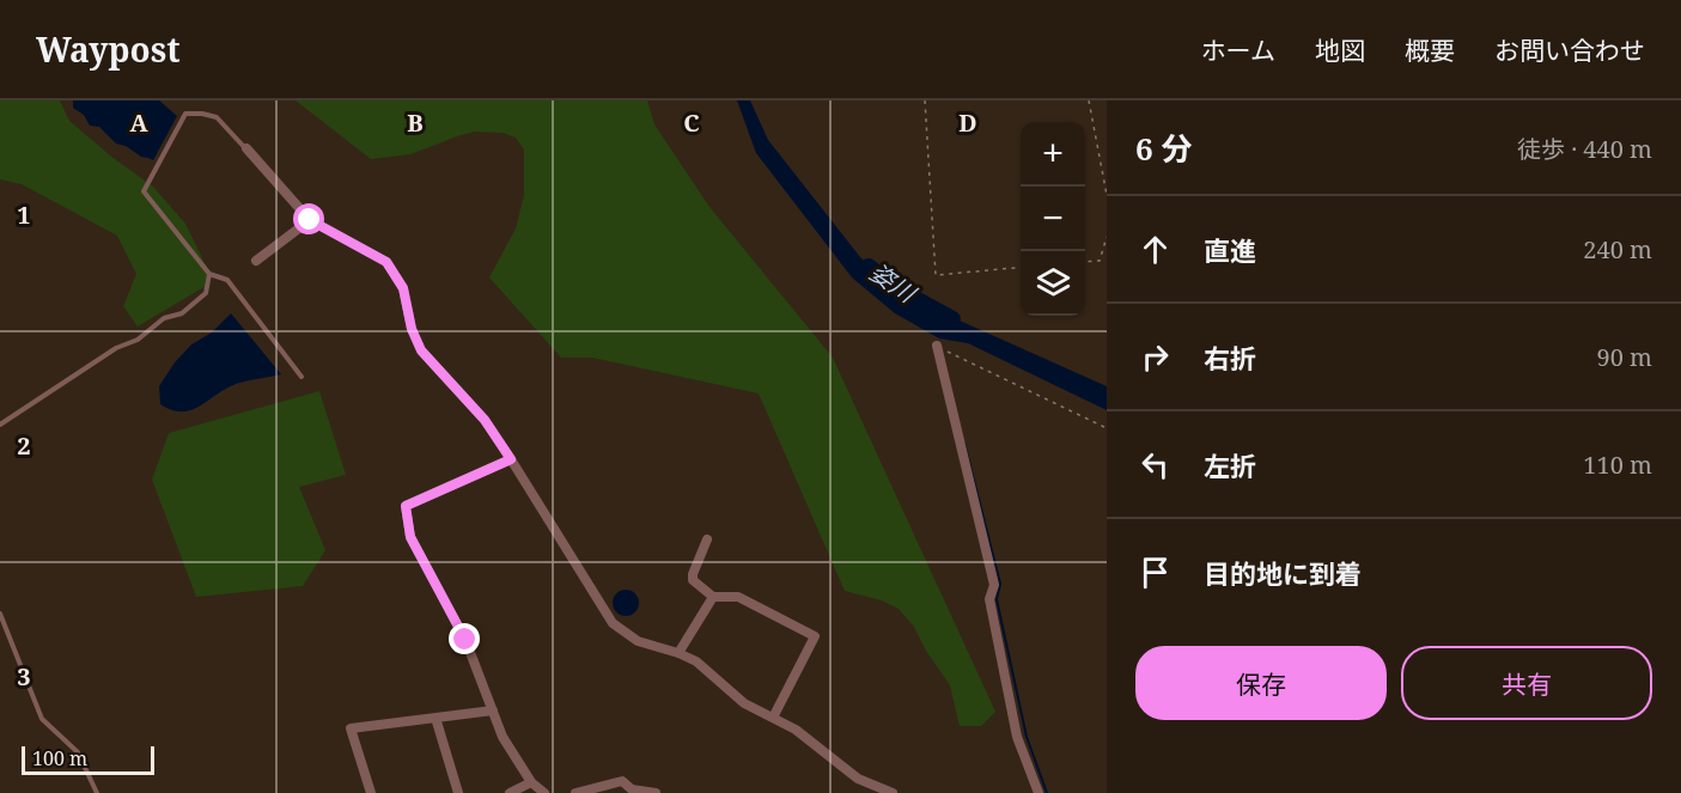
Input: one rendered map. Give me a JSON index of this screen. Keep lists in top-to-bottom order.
{
  "water": ["姿川"],
  "scale_bar": "100 m",
  "page": {
    "header": "Waypost",
    "nav": [
      "ホーム",
      "地図",
      "概要",
      "お問い合わせ"
    ],
    "heading": ["6 分", "徒歩 · 440 m"],
    "map_buttons": ["+", "−"],
    "list": [
      ["直進", "240 m"],
      ["右折", "90 m"],
      ["左折", "110 m"],
      "目的地に到着"
    ],
    "buttons": ["保存", "共有"],
    "scale": "100 m"
  },
  "grid": {
    "columns": [
      "A",
      "B",
      "C",
      "D"
    ],
    "rows": ["1", "2", "3"]
  }
}
